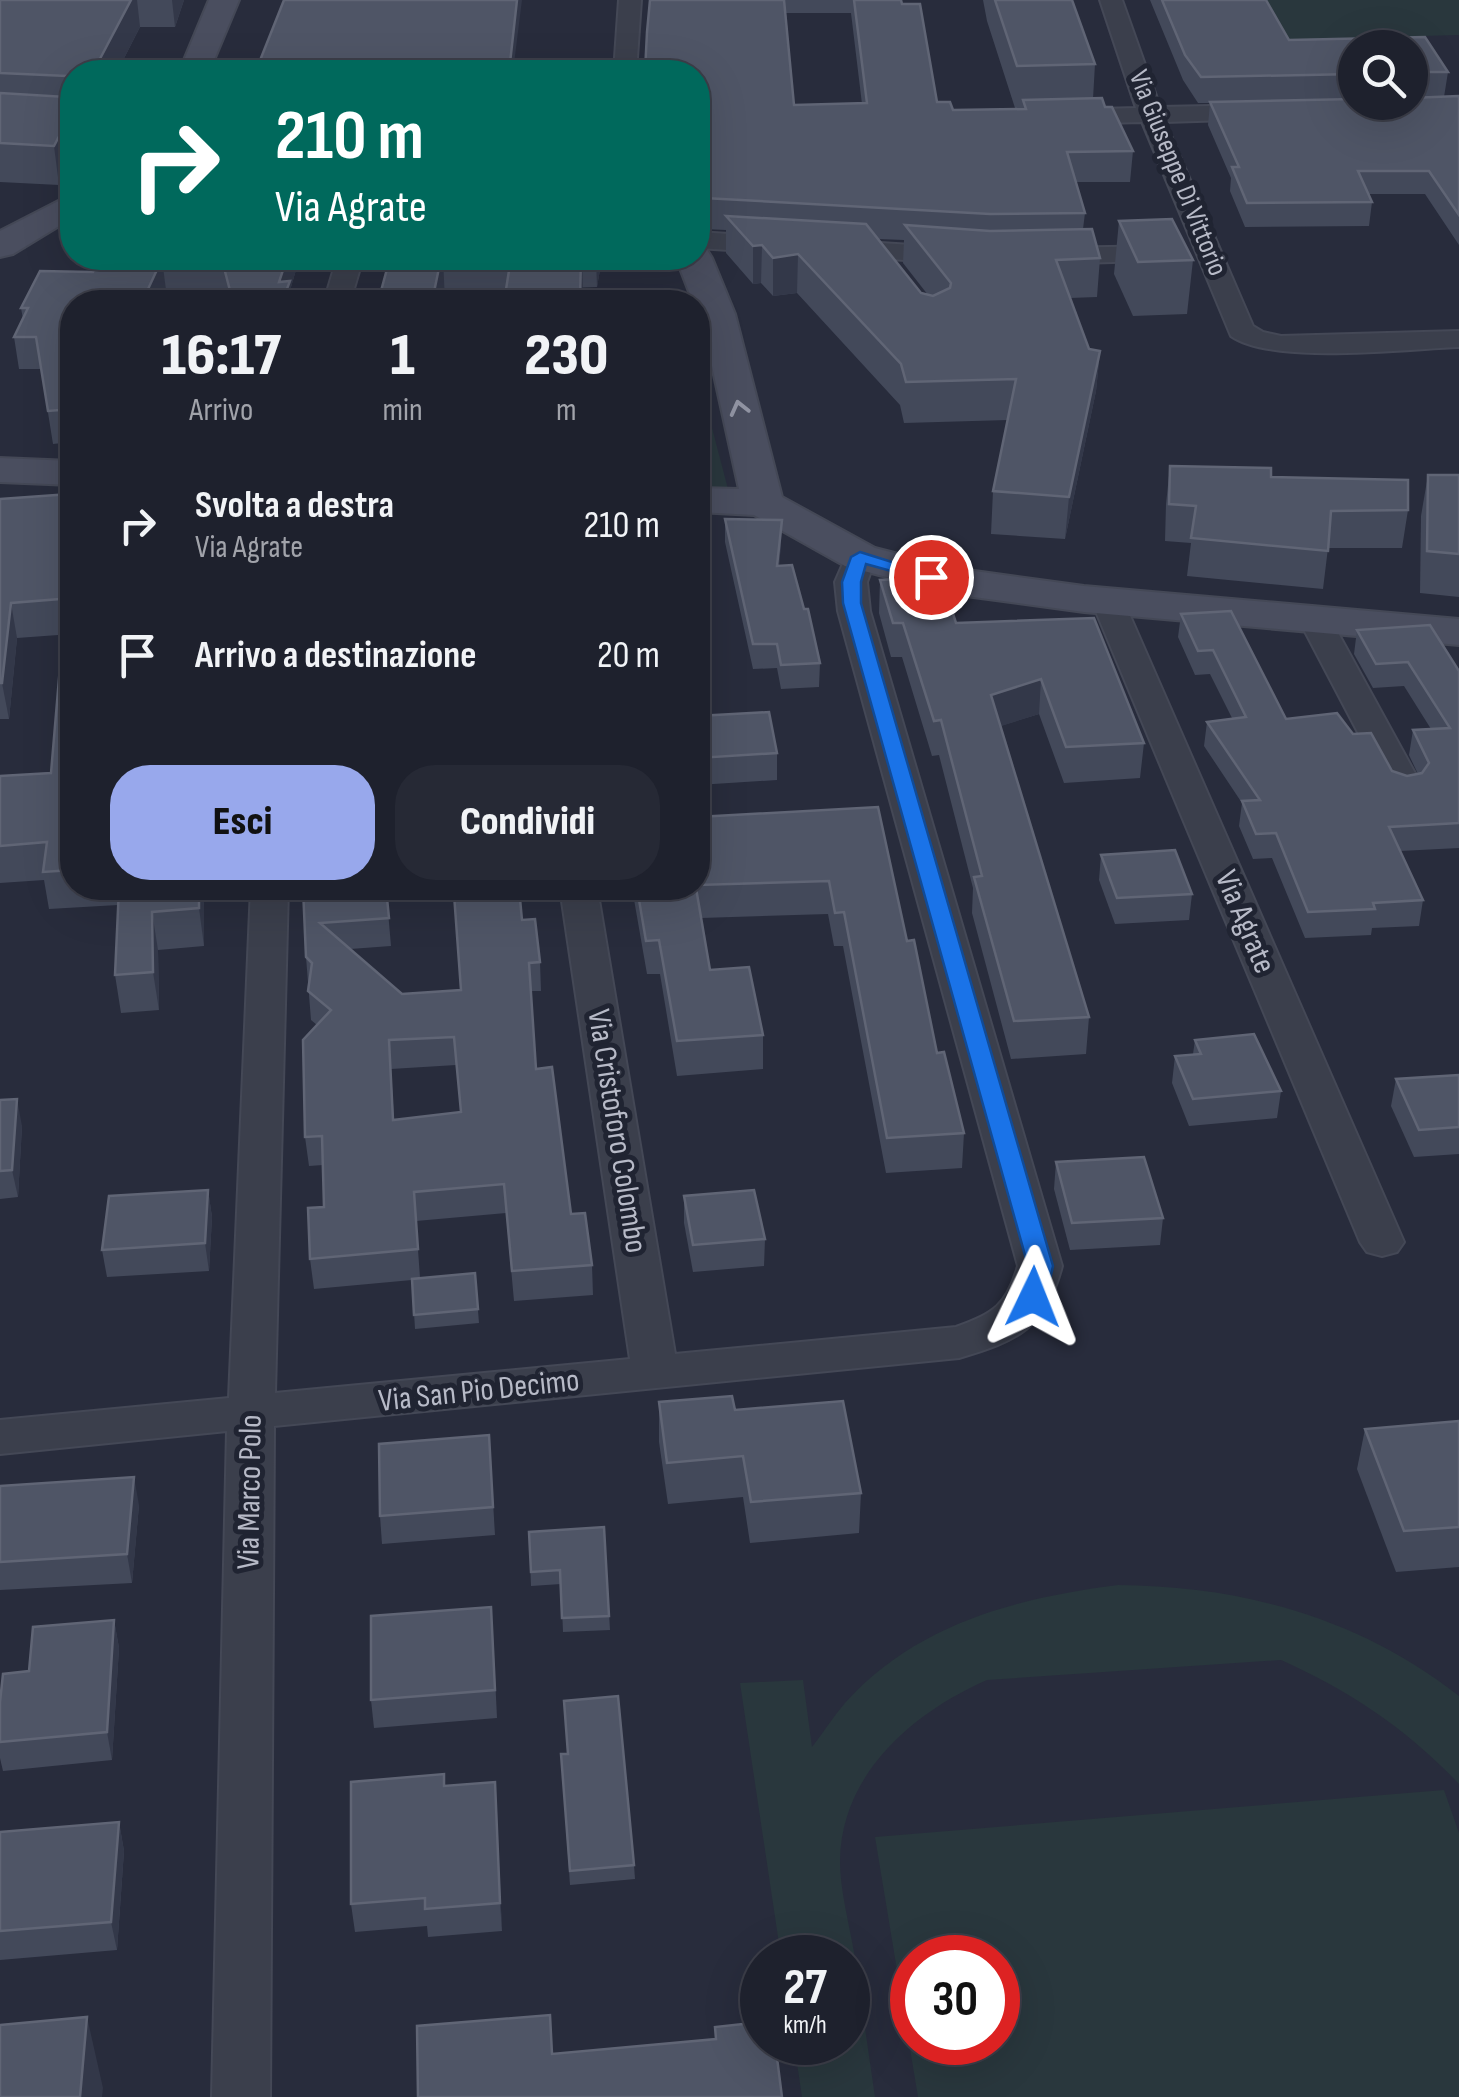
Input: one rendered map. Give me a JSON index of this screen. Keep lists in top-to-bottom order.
{
  "streets": {
    "street": [
      "Via Giuseppe Di Vittorio",
      "Via Agrate",
      "Via Cristoforo Colombo",
      "Via San Pio Decimo",
      "Via Marco Polo"
    ]
  },
  "crossings": [
    ["Via Cristoforo Colombo", "Via San Pio Decimo"],
    ["Via San Pio Decimo", "Via Marco Polo"]
  ],
  "page": {
    "turn": ["210 m", "Via Agrate"],
    "eta": [
      "16:17",
      "Arrivo",
      "1",
      "min",
      "230",
      "m"
    ],
    "list": [
      {
        "name": "Svolta a destra",
        "note": "Via Agrate",
        "value": "210 m"
      },
      {
        "name": "Arrivo a destinazione",
        "value": "20 m"
      }
    ],
    "buttons": ["Esci", "Condividi"],
    "speed": "27 km/h",
    "limit": "30"
  }
}
